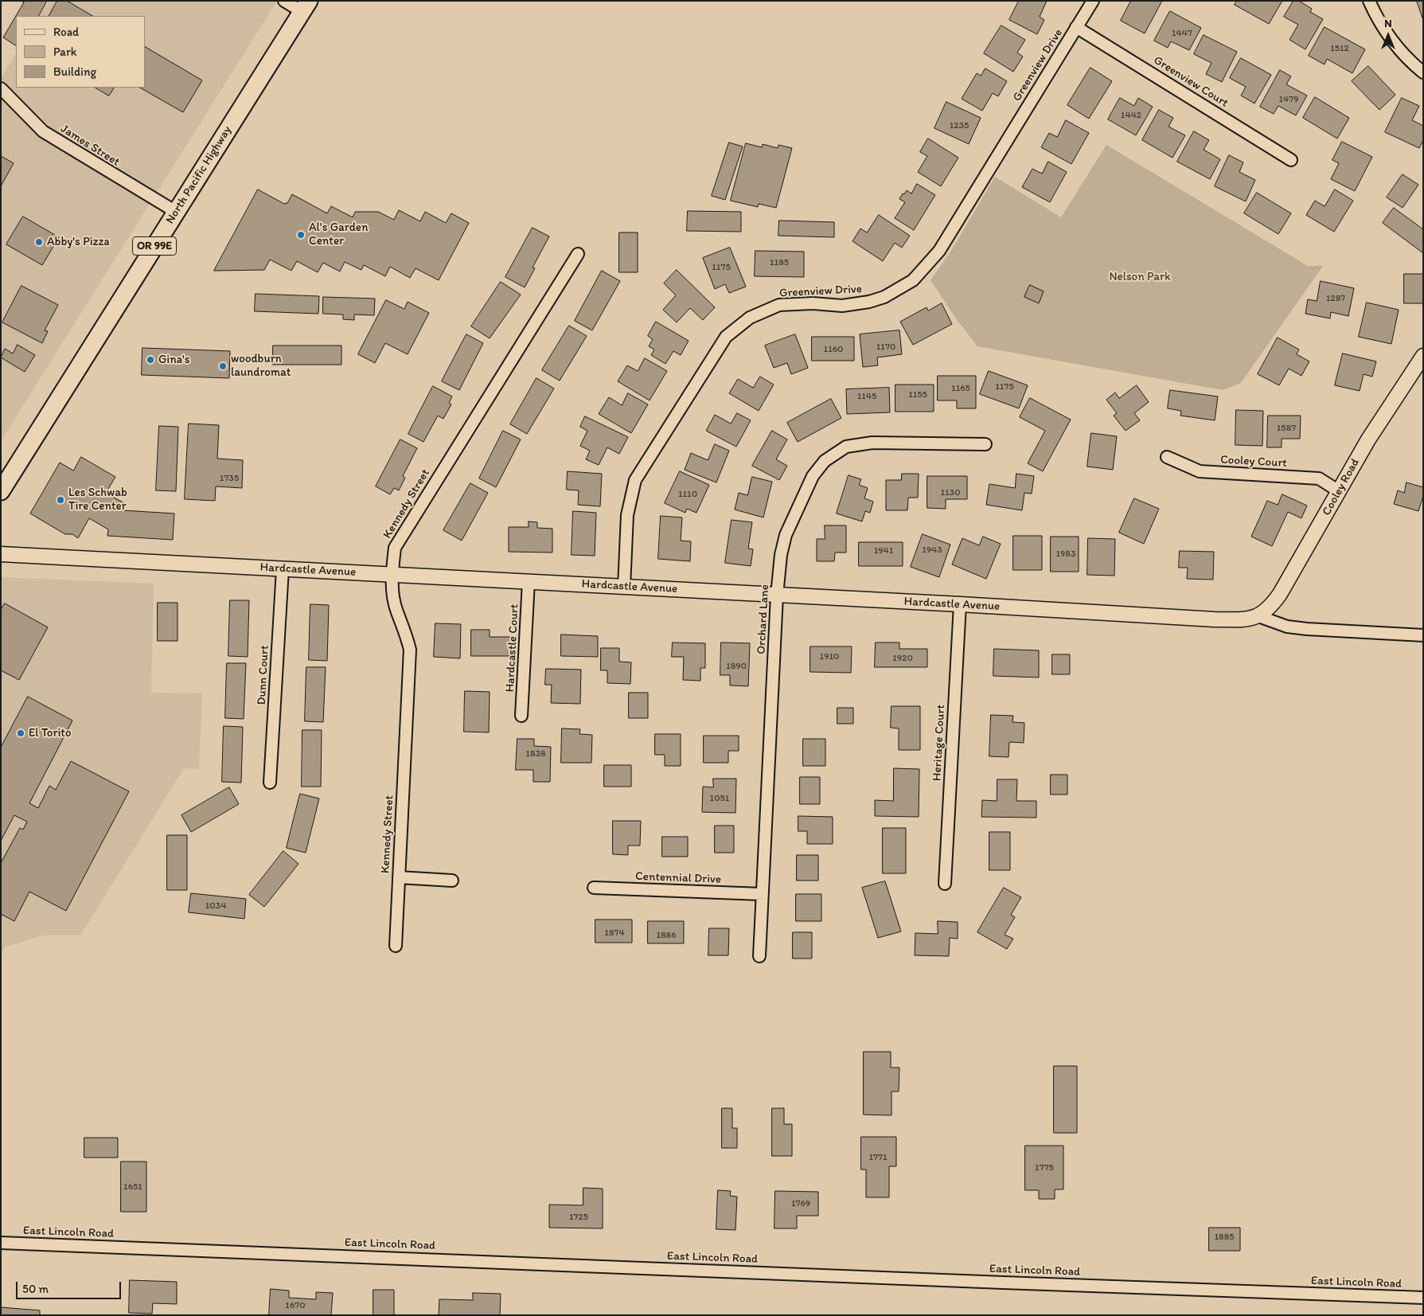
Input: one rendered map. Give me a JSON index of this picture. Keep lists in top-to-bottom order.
{
  "streets": {
    "main road": ["North Pacific Highway", "OR 99E"],
    "street": [
      "Greenview Drive",
      "Greenview Court",
      "James Street",
      "Cooley Court",
      "Cooley Road",
      "Kennedy Street",
      "Hardcastle Avenue",
      "Orchard Lane",
      "Hardcastle Court",
      "Dunn Court",
      "Heritage Court",
      "Centennial Drive",
      "East Lincoln Road"
    ]
  },
  "crossings": [
    ["Greenview Drive", "Greenview Court"],
    ["Greenview Drive", "Hardcastle Avenue"],
    ["James Street", "North Pacific Highway"],
    ["Cooley Court", "Cooley Road"],
    ["Cooley Road", "Hardcastle Avenue"],
    ["Kennedy Street", "Hardcastle Avenue"],
    ["Hardcastle Avenue", "Orchard Lane"],
    ["Hardcastle Avenue", "Hardcastle Court"],
    ["Hardcastle Avenue", "Dunn Court"],
    ["Hardcastle Avenue", "Heritage Court"],
    ["Orchard Lane", "Centennial Drive"]
  ],
  "parks": ["Nelson Park"],
  "places": [
    "Al's Garden Center",
    "Abby's Pizza",
    "Gina's",
    "woodburn laundromat",
    "Les Schwab Tire Center",
    "El Torito"
  ],
  "house_numbers": [
    "1447",
    "1512",
    "1479",
    "1442",
    "1235",
    "1185",
    "1175",
    "1287",
    "1170",
    "1160",
    "1175",
    "1165",
    "1155",
    "1145",
    "1587",
    "1735",
    "1130",
    "1110",
    "1943",
    "1941",
    "1983",
    "1910",
    "1920",
    "1890",
    "1838",
    "1051",
    "1034",
    "1874",
    "1886",
    "1771",
    "1775",
    "1651",
    "1769",
    "1725",
    "1885",
    "1670"
  ],
  "legend": ["Road", "Park", "Building"],
  "scale_bar": "50 m",
  "north": "top"
}
